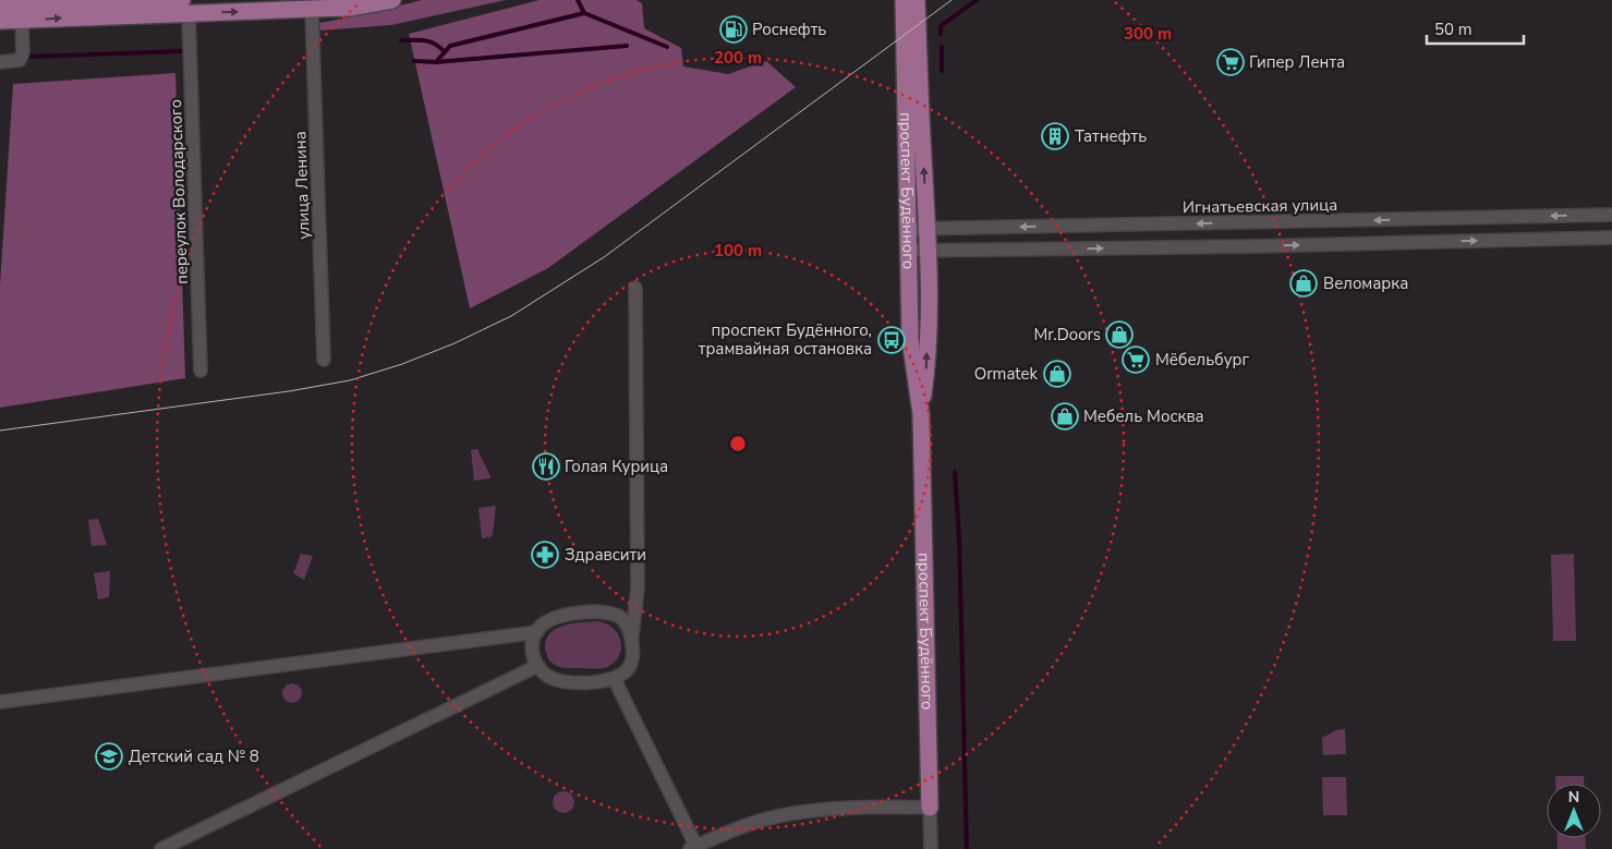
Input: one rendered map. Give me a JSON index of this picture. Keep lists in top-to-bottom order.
{
  "streets": {
    "main road": ["проспект Будённого"],
    "street": ["улица Ленина", "переулок Володарского", "Игнатьевская улица"]
  },
  "crossings": [
    ["проспект Будённого", "Игнатьевская улица"]
  ],
  "places": {
    "fuel station": ["Роснефть"],
    "supermarket": ["Гипер Лента", "Мёбельбург"],
    "building": ["Татнефть"],
    "shop": [
      "Веломарка",
      "Mr.Doors",
      "Ormatek",
      "Мебель Москва"
    ],
    "bus stop": ["проспект Будённого, трамвайная остановка"],
    "restaurant": ["Голая Курица"],
    "pharmacy": ["Здравсити"],
    "school or university": ["Детский сад № 8"]
  },
  "scale_bar": "50 m",
  "north": "top",
  "rings": ["300 m", "200 m", "100 m"]
}
